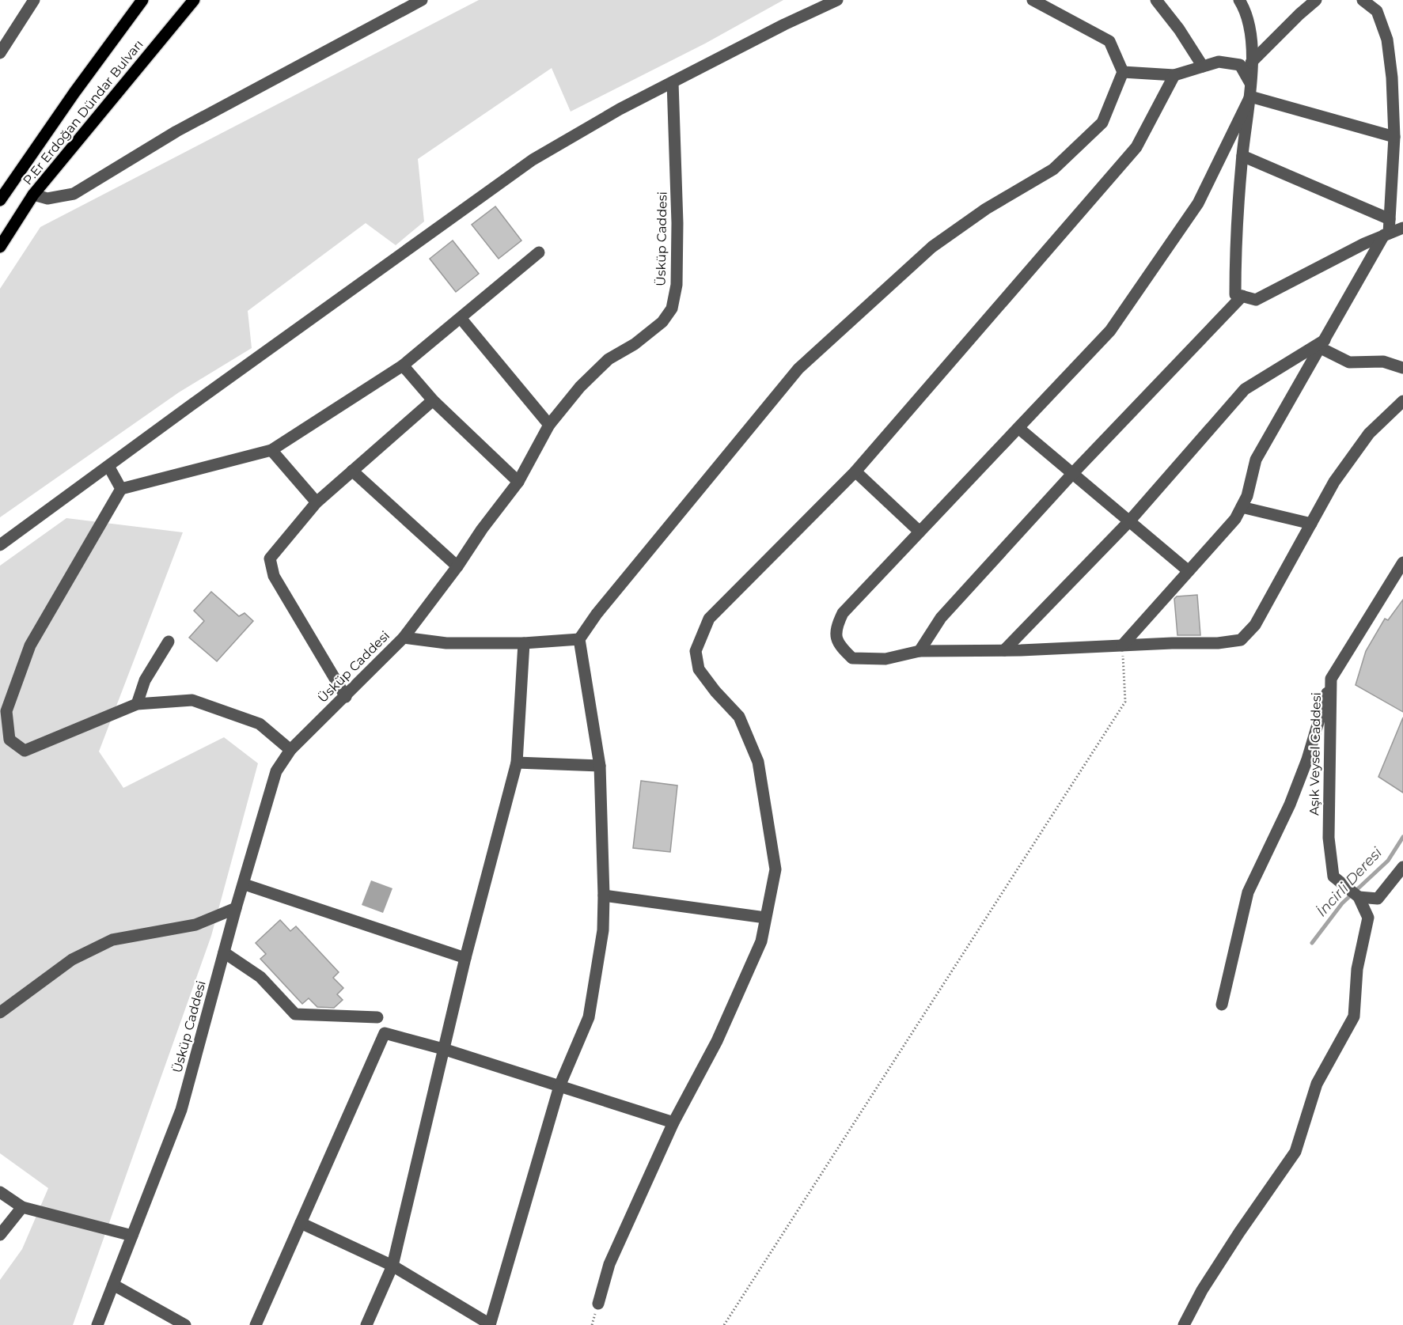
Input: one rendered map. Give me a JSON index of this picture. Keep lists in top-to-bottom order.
{
  "streets": {
    "main road": ["P.Er Erdoğan Dündar Bulvarı"],
    "street": ["Üsküp Caddesi", "Aşık Veysel Caddesi"]
  },
  "water": ["İncirli Deresi"]
}
